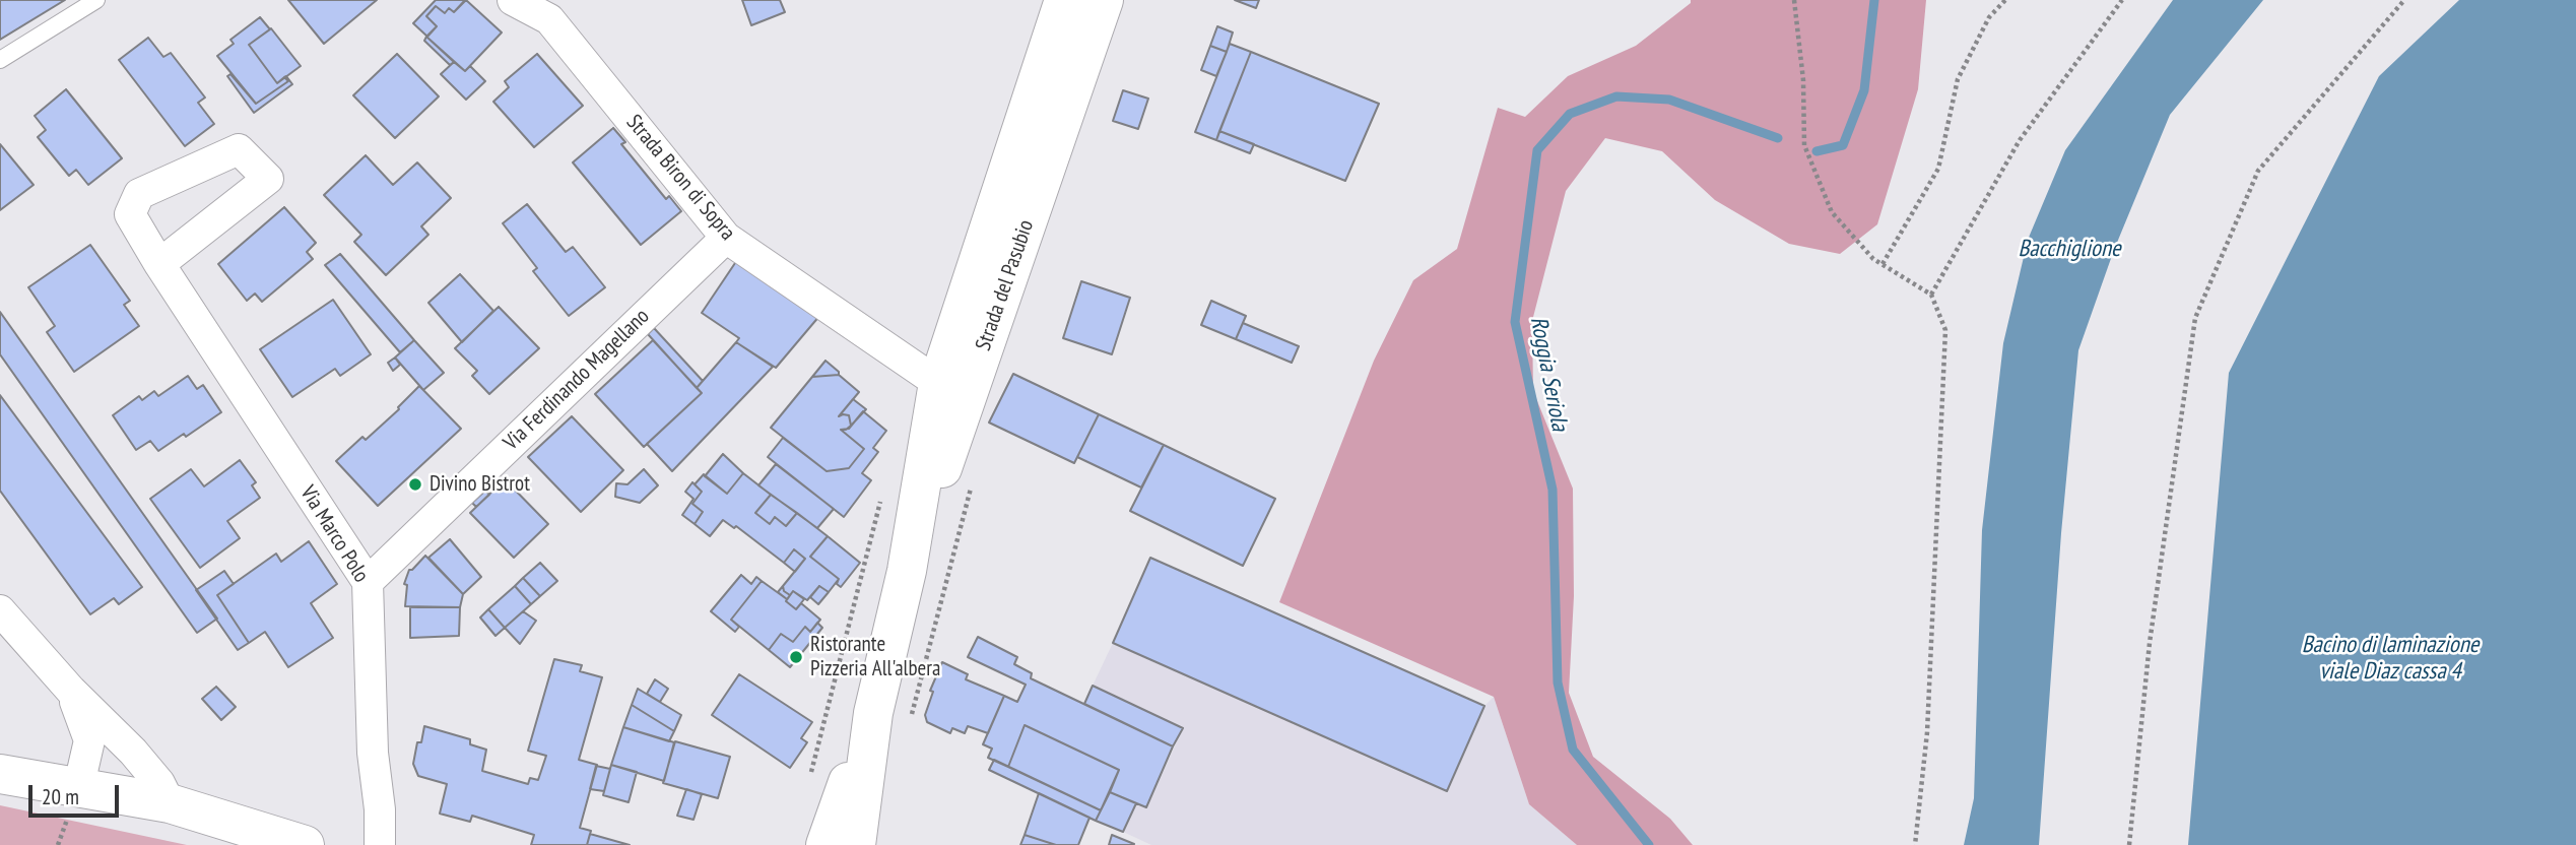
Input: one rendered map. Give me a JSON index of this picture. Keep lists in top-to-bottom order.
{
  "streets": {
    "main road": ["Strada del Pasubio"],
    "street": ["Strada Biron di Sopra", "Via Ferdinando Magellano", "Via Marco Polo"]
  },
  "crossings": [
    ["Strada Biron di Sopra", "Strada del Pasubio"],
    ["Strada Biron di Sopra", "Via Ferdinando Magellano"],
    ["Via Ferdinando Magellano", "Via Marco Polo"]
  ],
  "water": ["Bacchiglione", "Roggia Seriola", "Bacino di laminazione viale Diaz cassa 4"],
  "places": ["Divino Bistrot", "Ristorante Pizzeria All'albera"],
  "scale_bar": "20 m"
}
